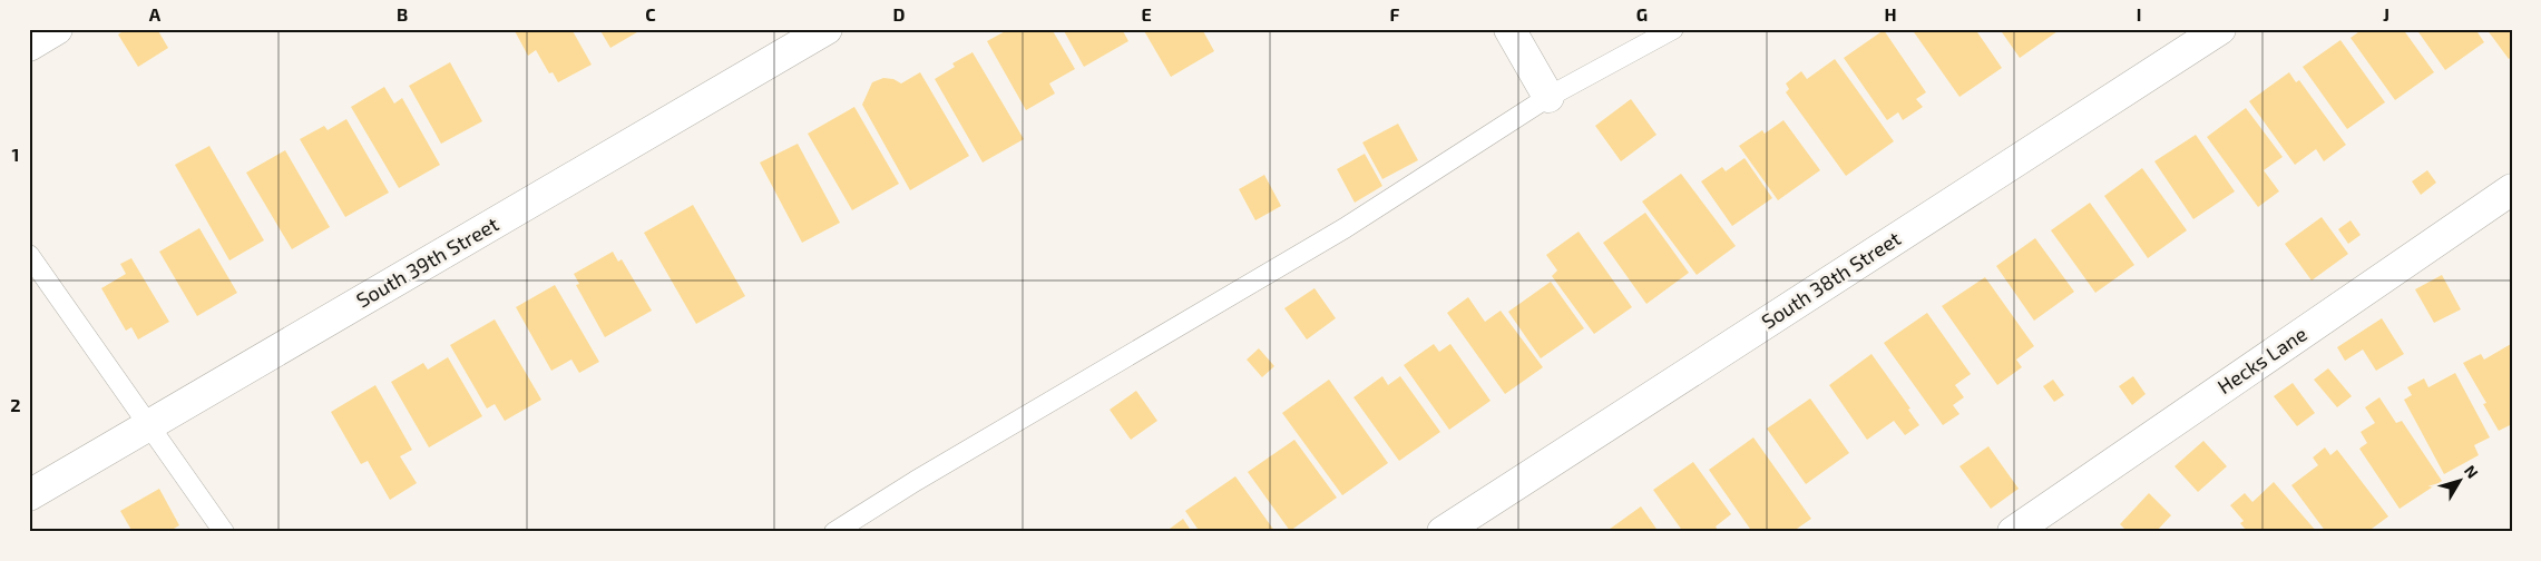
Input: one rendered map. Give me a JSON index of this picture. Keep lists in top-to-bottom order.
{
  "streets": {
    "street": ["South 39th Street", "South 38th Street", "Hecks Lane"]
  },
  "north": "top right",
  "grid": {
    "columns": [
      "A",
      "B",
      "C",
      "D",
      "E",
      "F",
      "G",
      "H",
      "I",
      "J"
    ],
    "rows": ["1", "2"]
  }
}
